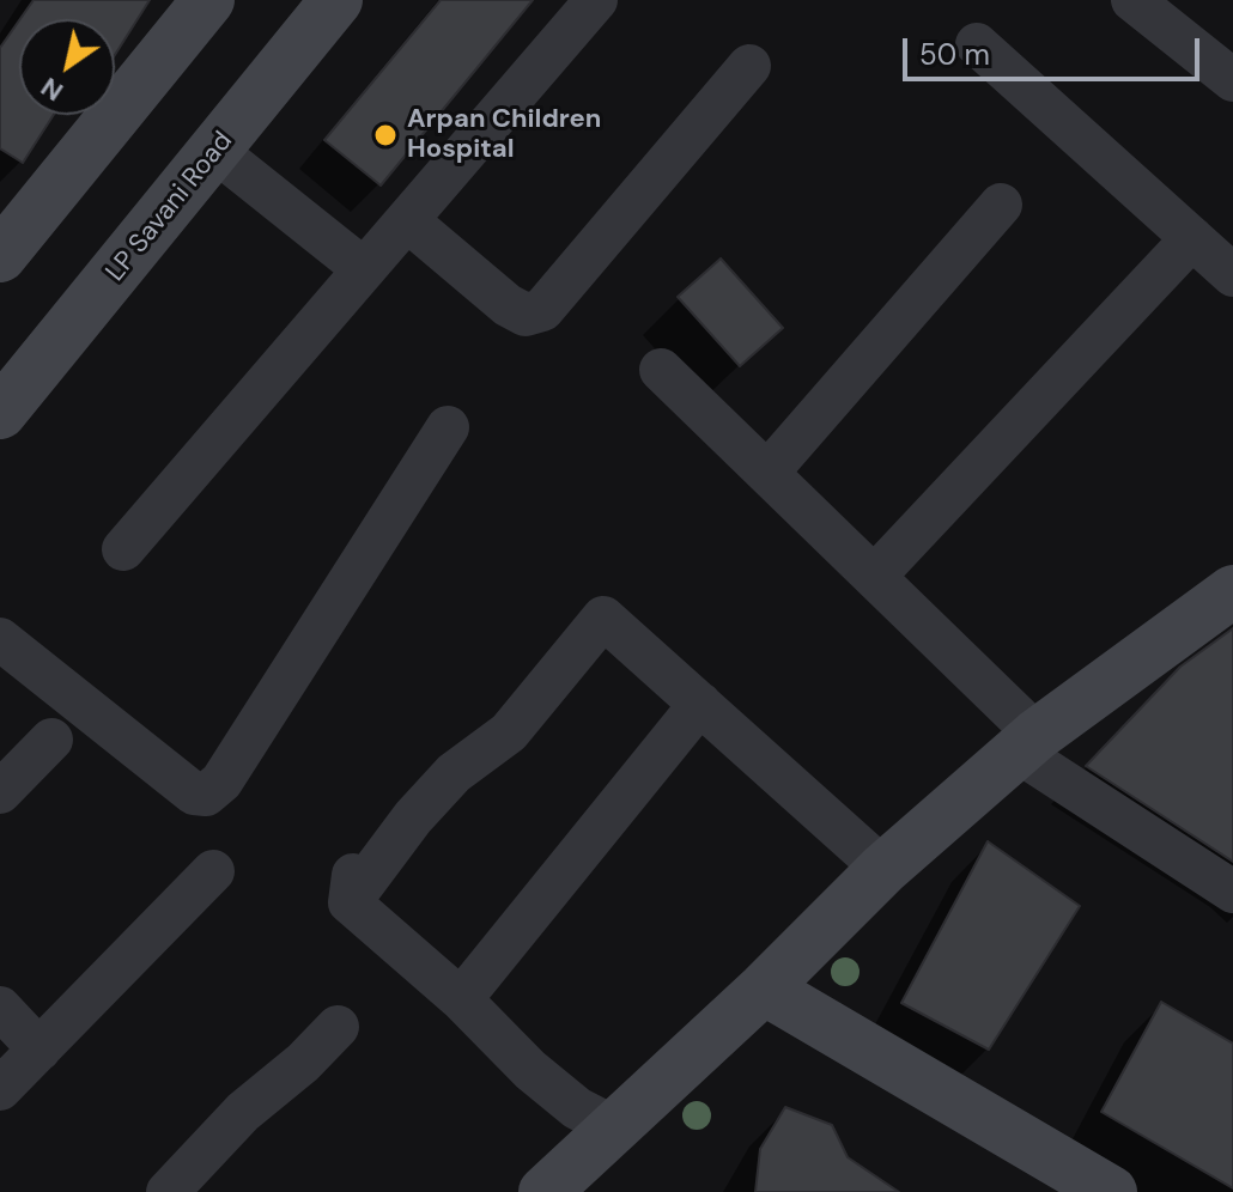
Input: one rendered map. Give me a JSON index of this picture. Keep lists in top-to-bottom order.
{
  "streets": {
    "street": ["LP Savani Road"]
  },
  "places": ["Arpan Children Hospital"],
  "scale_bar": "50 m",
  "north": "bottom left"
}
